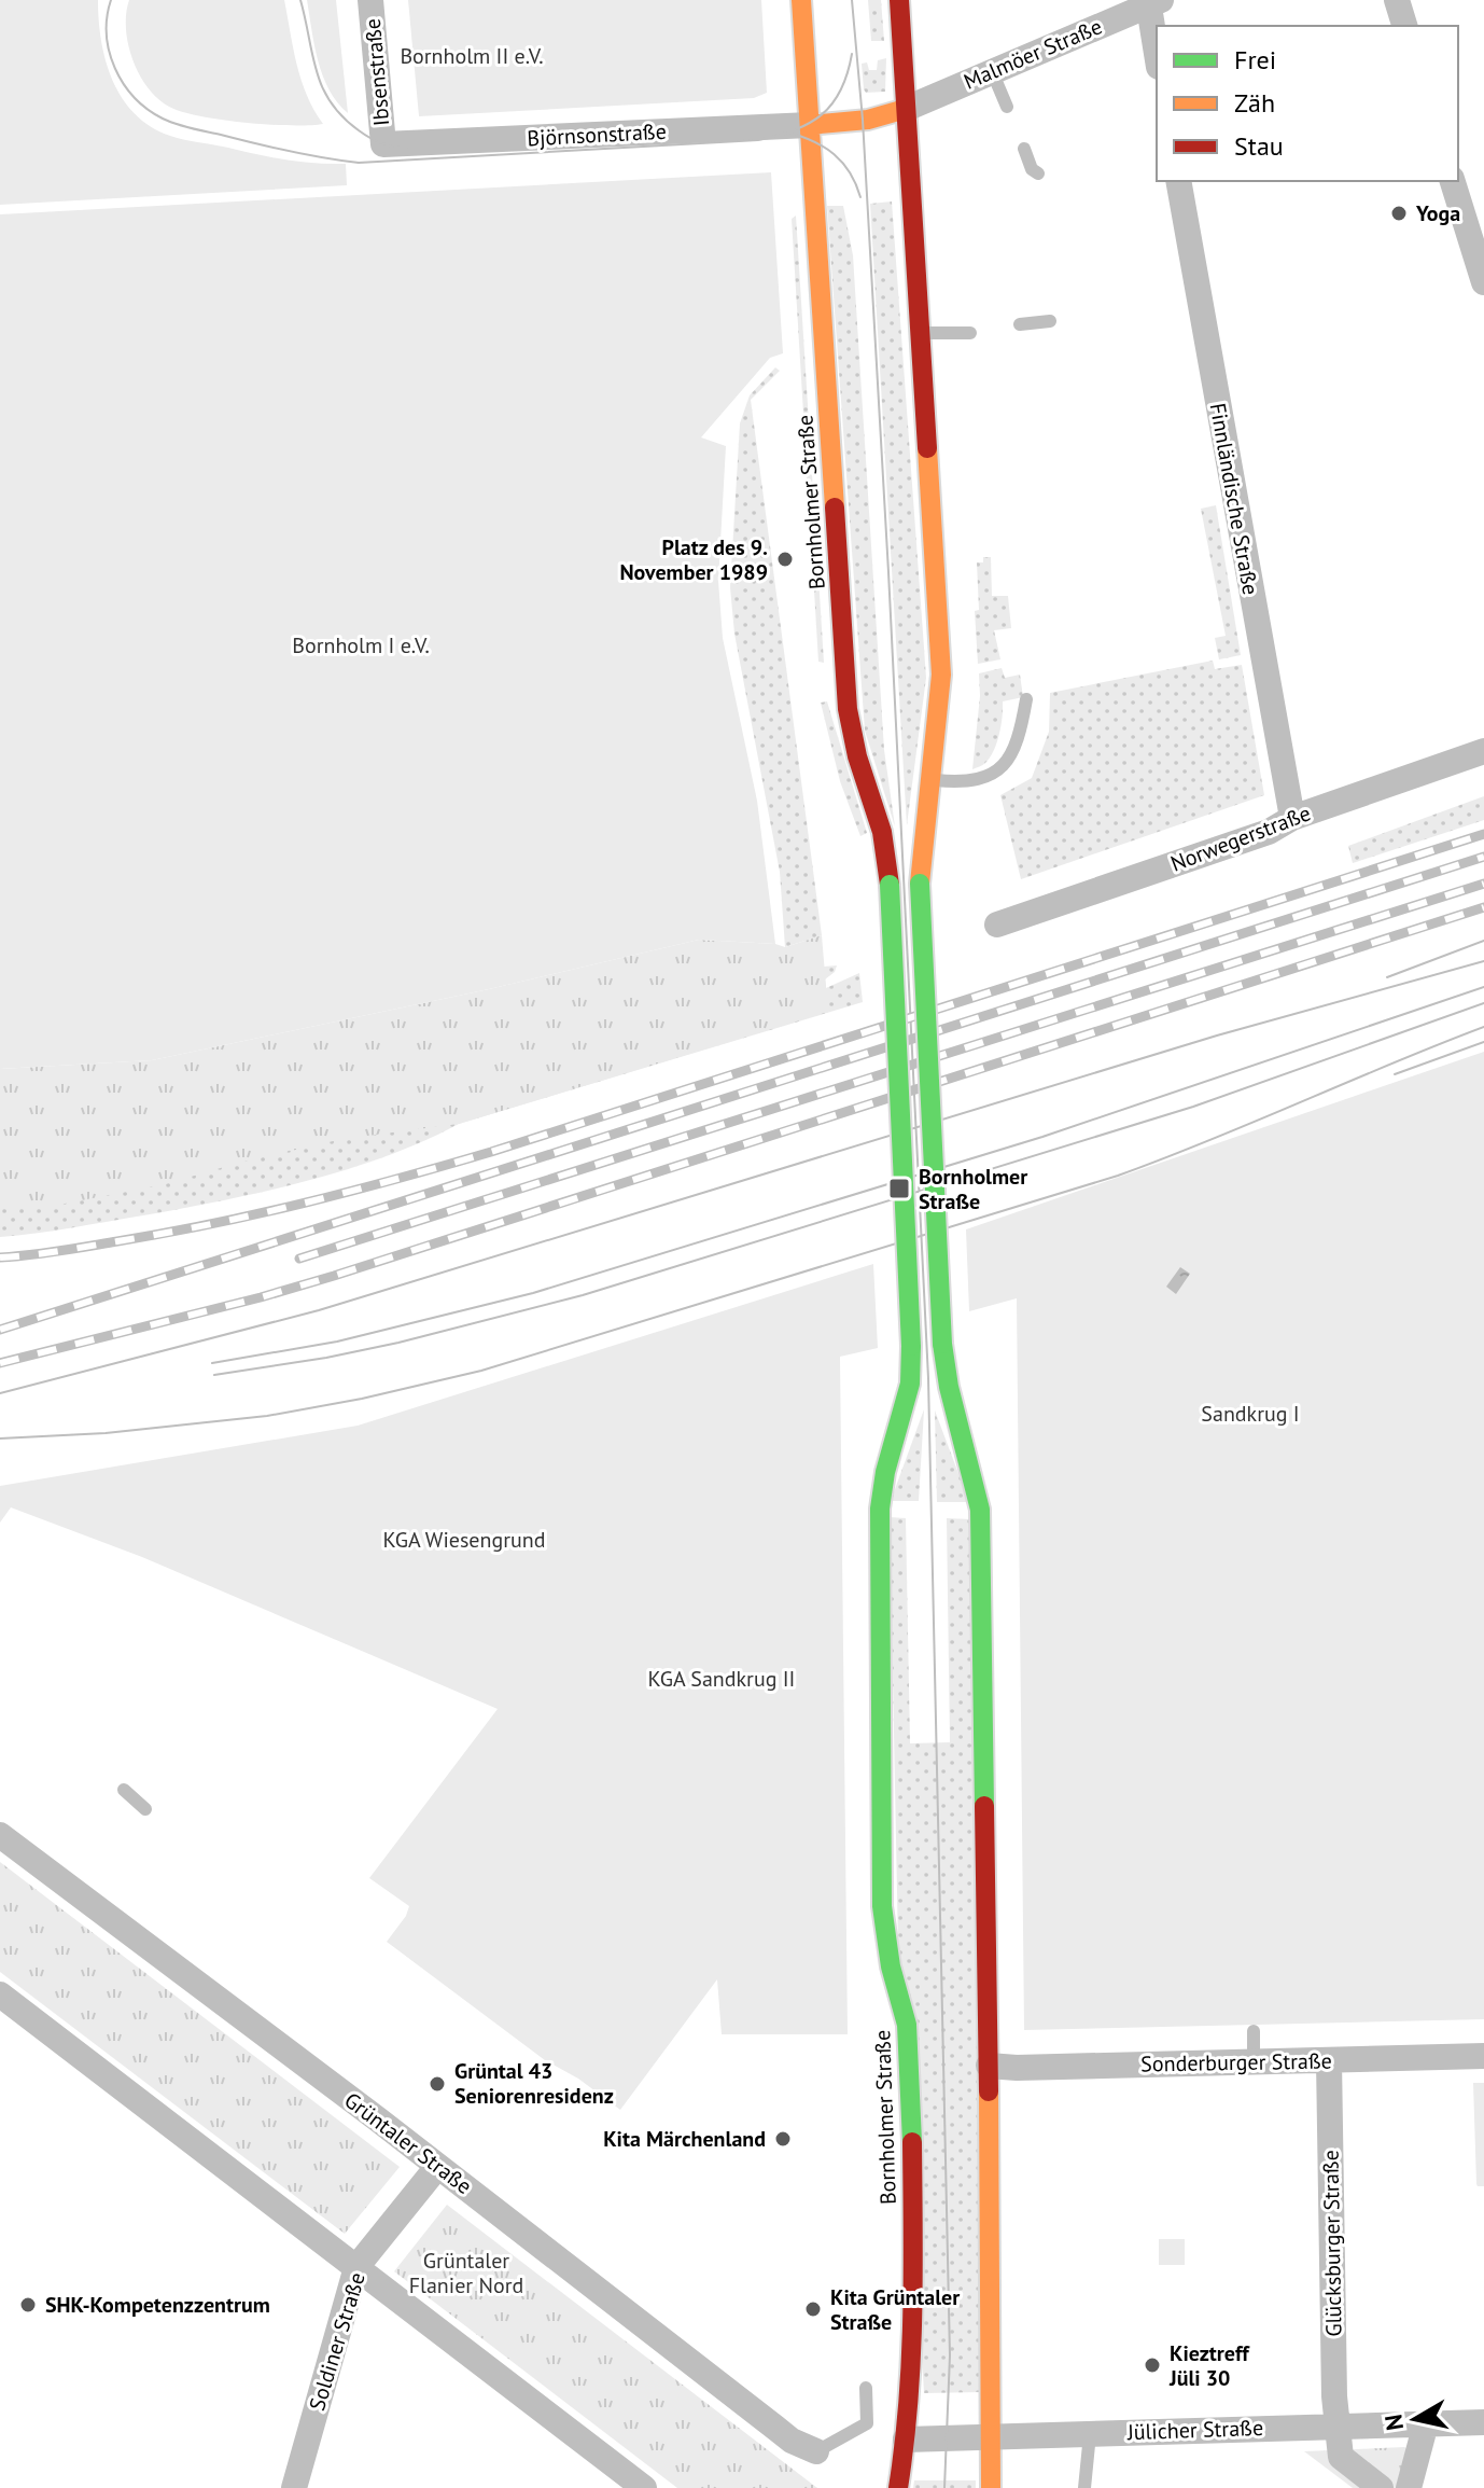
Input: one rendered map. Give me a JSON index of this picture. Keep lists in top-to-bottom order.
{
  "streets": {
    "main road": ["Bornholmer Straße"],
    "street": [
      "Malmöer Straße",
      "Ibsenstraße",
      "Björnsonstraße",
      "Finnländische Straße",
      "Norwegerstraße",
      "Sonderburger Straße",
      "Grüntaler Straße",
      "Glücksburger Straße",
      "Soldiner Straße",
      "Jülicher Straße"
    ]
  },
  "crossings": [
    ["Ibsenstraße", "Björnsonstraße"],
    ["Björnsonstraße", "Bornholmer Straße"],
    ["Finnländische Straße", "Norwegerstraße"],
    ["Bornholmer Straße", "Jülicher Straße"],
    ["Sonderburger Straße", "Glücksburger Straße"],
    ["Grüntaler Straße", "Soldiner Straße"],
    ["Glücksburger Straße", "Jülicher Straße"]
  ],
  "parks": [
    "Bornholm II e.V.",
    "Bornholm I e.V.",
    "Sandkrug I",
    "KGA Wiesengrund",
    "KGA Sandkrug II",
    "Grüntaler Flanier Nord"
  ],
  "places": {
    "other": [
      "Yoga",
      "Platz des 9. November 1989",
      "Grüntal 43 Seniorenresidenz",
      "Kita Märchenland",
      "SHK-Kompetenzzentrum",
      "Kita Grüntaler Straße",
      "Kieztreff Jüli 30"
    ],
    "transit": ["Bornholmer Straße"]
  },
  "legend": ["Frei", "Zäh", "Stau"],
  "north": "left"
}
